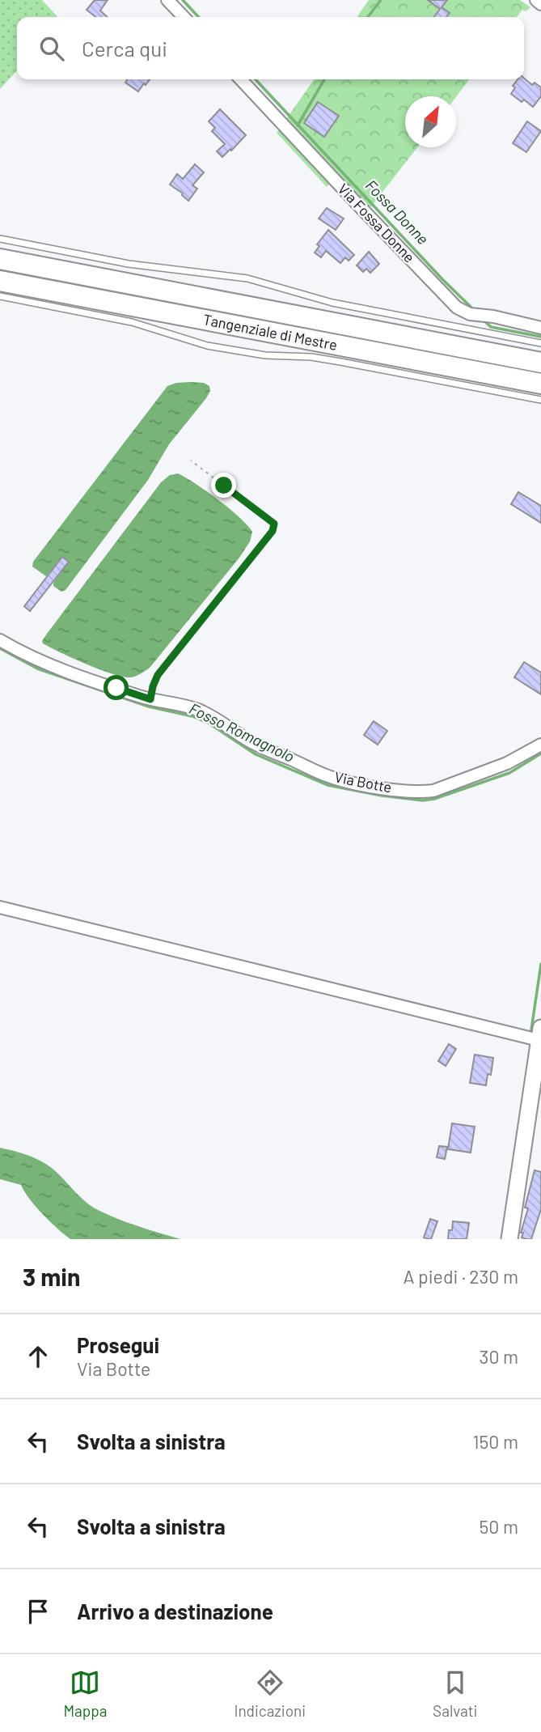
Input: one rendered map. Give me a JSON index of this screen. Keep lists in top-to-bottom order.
{
  "streets": {
    "highway": ["Tangenziale di Mestre"],
    "street": ["Via Fossa Donne", "Via Botte"]
  },
  "water": ["Fossa Donne", "Fosso Romagnolo"],
  "north": "top right",
  "page": {
    "search": "Cerca qui",
    "heading": ["3 min", "A piedi · 230 m"],
    "list": [
      ["Prosegui", "Via Botte", "30 m"],
      ["Svolta a sinistra", "150 m"],
      ["Svolta a sinistra", "50 m"],
      "Arrivo a destinazione"
    ],
    "nav": ["Mappa", "Indicazioni", "Salvati"]
  }
}
